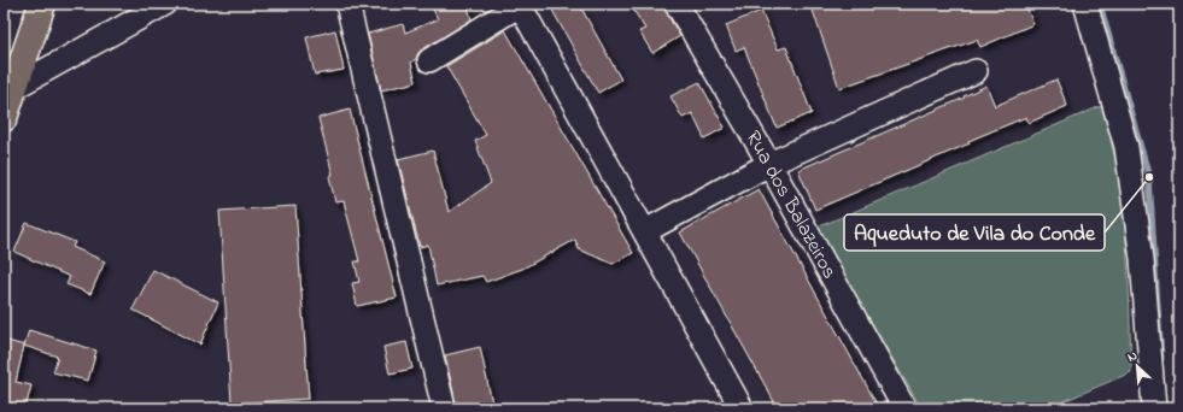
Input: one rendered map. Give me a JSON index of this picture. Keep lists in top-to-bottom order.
{
  "streets": {
    "street": ["Rua dos Balazeiros"]
  },
  "places": ["Aqueduto de Vila do Conde"],
  "north": "top left"
}
